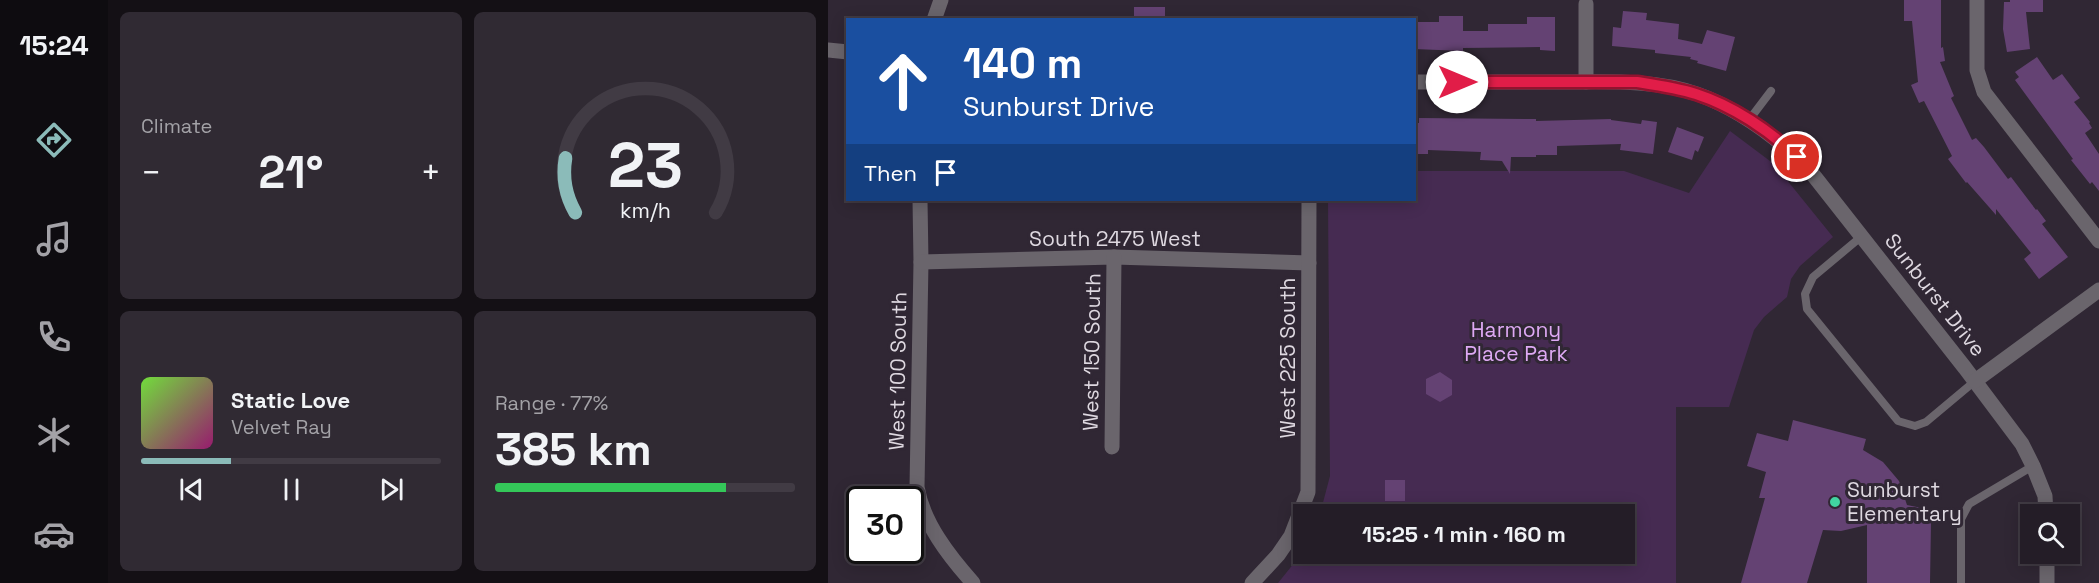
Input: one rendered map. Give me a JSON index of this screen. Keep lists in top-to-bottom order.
{
  "streets": {
    "street": [
      "South 2475 West",
      "Sunburst Drive",
      "West 150 South",
      "West 225 South",
      "West 100 South"
    ]
  },
  "crossings": [
    ["South 2475 West", "West 150 South"],
    ["South 2475 West", "West 225 South"],
    ["South 2475 West", "West 100 South"]
  ],
  "parks": ["Harmony Place Park"],
  "places": ["Sunburst Elementary"],
  "page": {
    "tabs": "15:24",
    "tile": [
      "Climate",
      ["Range · 77%", "385 km"]
    ],
    "turn": ["140 m", "Sunburst Drive"],
    "then": "Then",
    "heat": ["−", "21°", "+"],
    "song": ["Static Love", "Velvet Ray"],
    "limit": "30",
    "trip": "15:25 · 1 min · 160 m",
    "gauge": ["23", "km/h"]
  }
}
